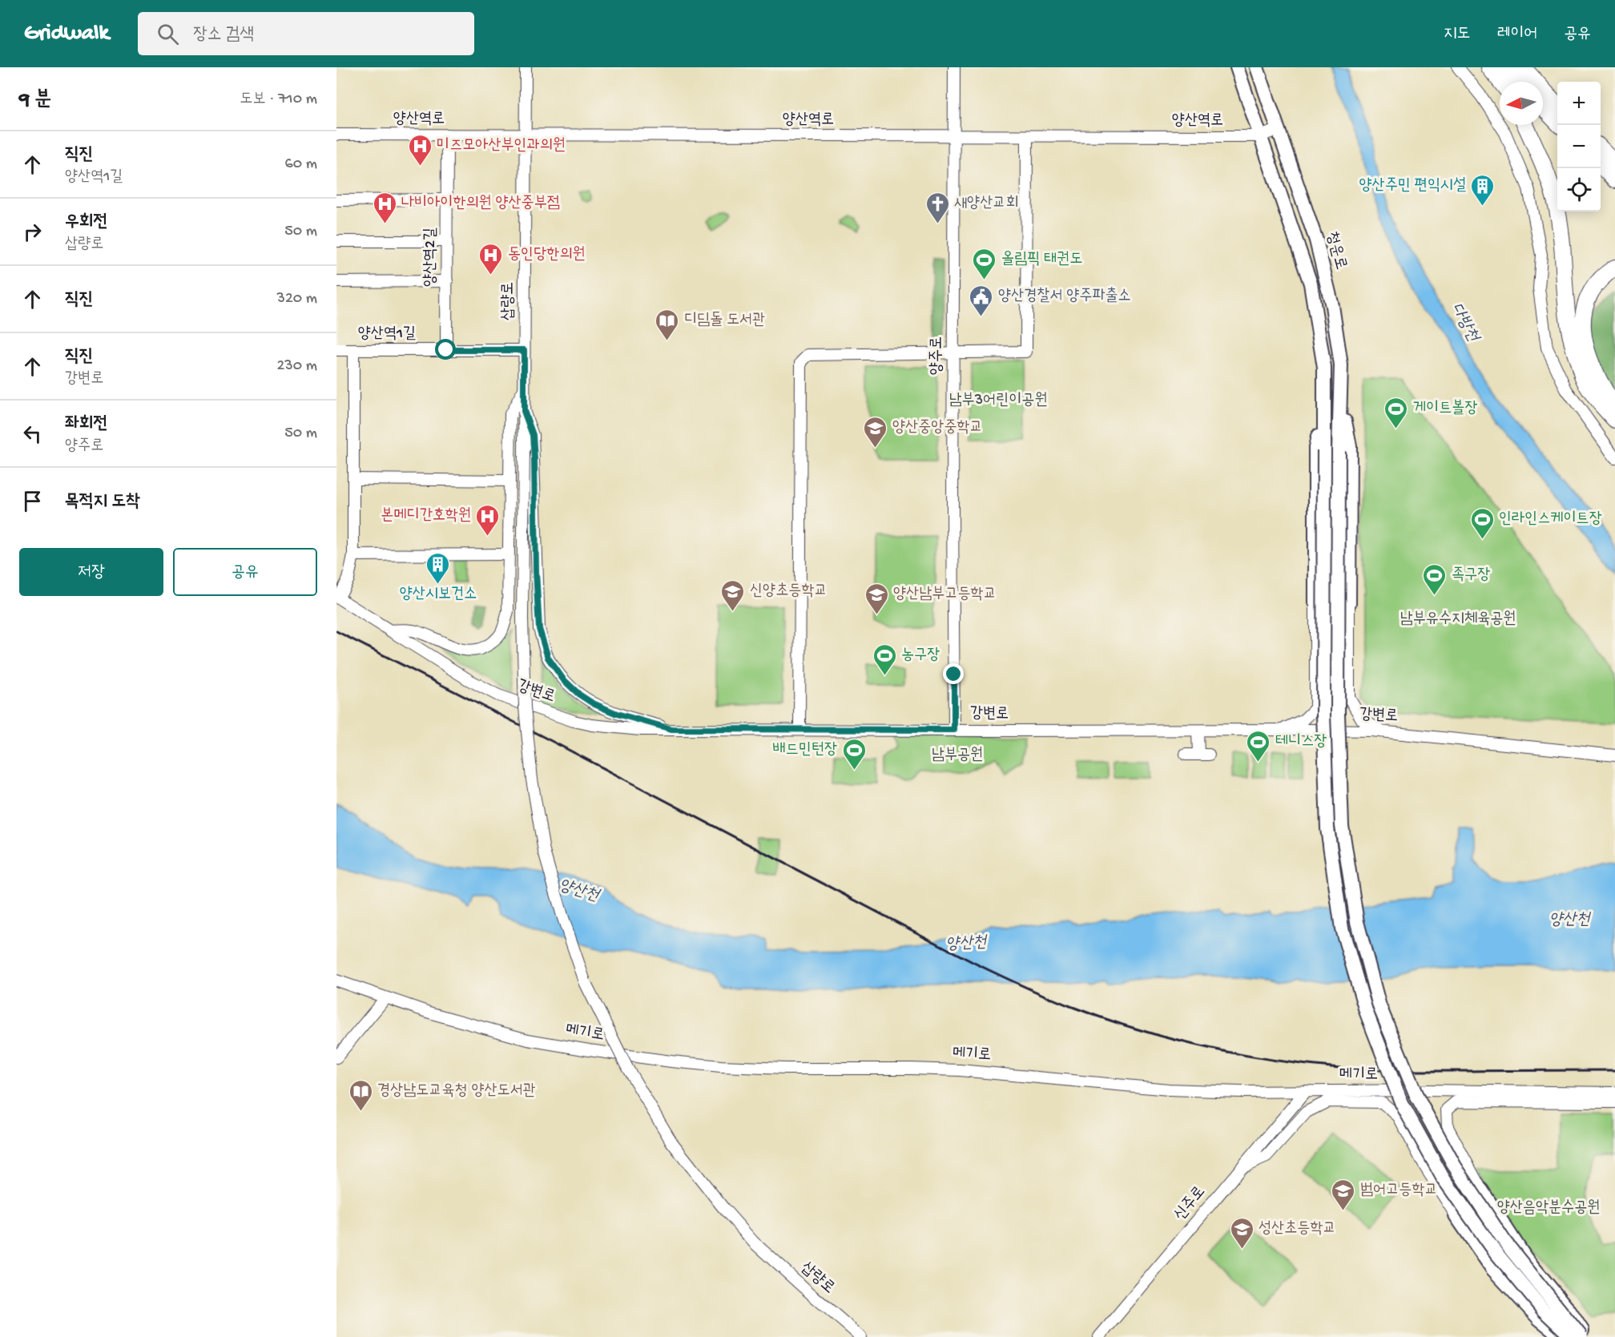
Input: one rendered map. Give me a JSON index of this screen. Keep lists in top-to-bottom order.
{
  "streets": {
    "main road": ["청운로"],
    "street": [
      "양산역로",
      "양산역2길",
      "삽량로",
      "양산역1길",
      "양주로",
      "강변로",
      "메기로",
      "신주로"
    ]
  },
  "crossings": [
    ["양산역로", "청운로"],
    ["양산역로", "양산역2길"],
    ["양산역로", "삽량로"],
    ["양산역로", "양주로"],
    ["양산역2길", "양산역1길"],
    ["삽량로", "양산역1길"],
    ["양주로", "강변로"],
    ["메기로", "신주로"]
  ],
  "water": ["다방천", "양산천"],
  "parks": [
    "남부3어린이공원",
    "남부유수지체육공원",
    "남부공원",
    "양산음악분수공원"
  ],
  "places": {
    "hospital": [
      "미즈모아산부인과의원",
      "나비아이한의원 양산중부점",
      "동인당한의원",
      "본메디간호학원"
    ],
    "building": ["양산주민 편익시설", "양산시보건소"],
    "church": ["새양산교회"],
    "sports": [
      "올림픽 태권도",
      "게이트볼장",
      "인라인스케이트장",
      "족구장",
      "농구장",
      "테니스장",
      "배드민턴장"
    ],
    "public building": ["양산경찰서 양주파출소"],
    "library": ["디딤돌 도서관", "경상남도교육청 양산도서관"],
    "school or university": [
      "양산중앙중학교",
      "신양초등학교",
      "양산남부고등학교",
      "범어고등학교",
      "성산초등학교"
    ]
  },
  "north": "left",
  "page": {
    "header": "Gridwalk",
    "search": "장소 검색",
    "nav": ["지도", "레이어", "공유"],
    "heading": ["9 분", "도보 · 710 m"],
    "map_buttons": ["+", "−"],
    "list": [
      ["직진", "양산역1길", "60 m"],
      ["우회전", "삽량로", "50 m"],
      ["직진", "320 m"],
      ["직진", "강변로", "230 m"],
      ["좌회전", "양주로", "50 m"],
      "목적지 도착"
    ],
    "buttons": ["저장", "공유"]
  }
}
